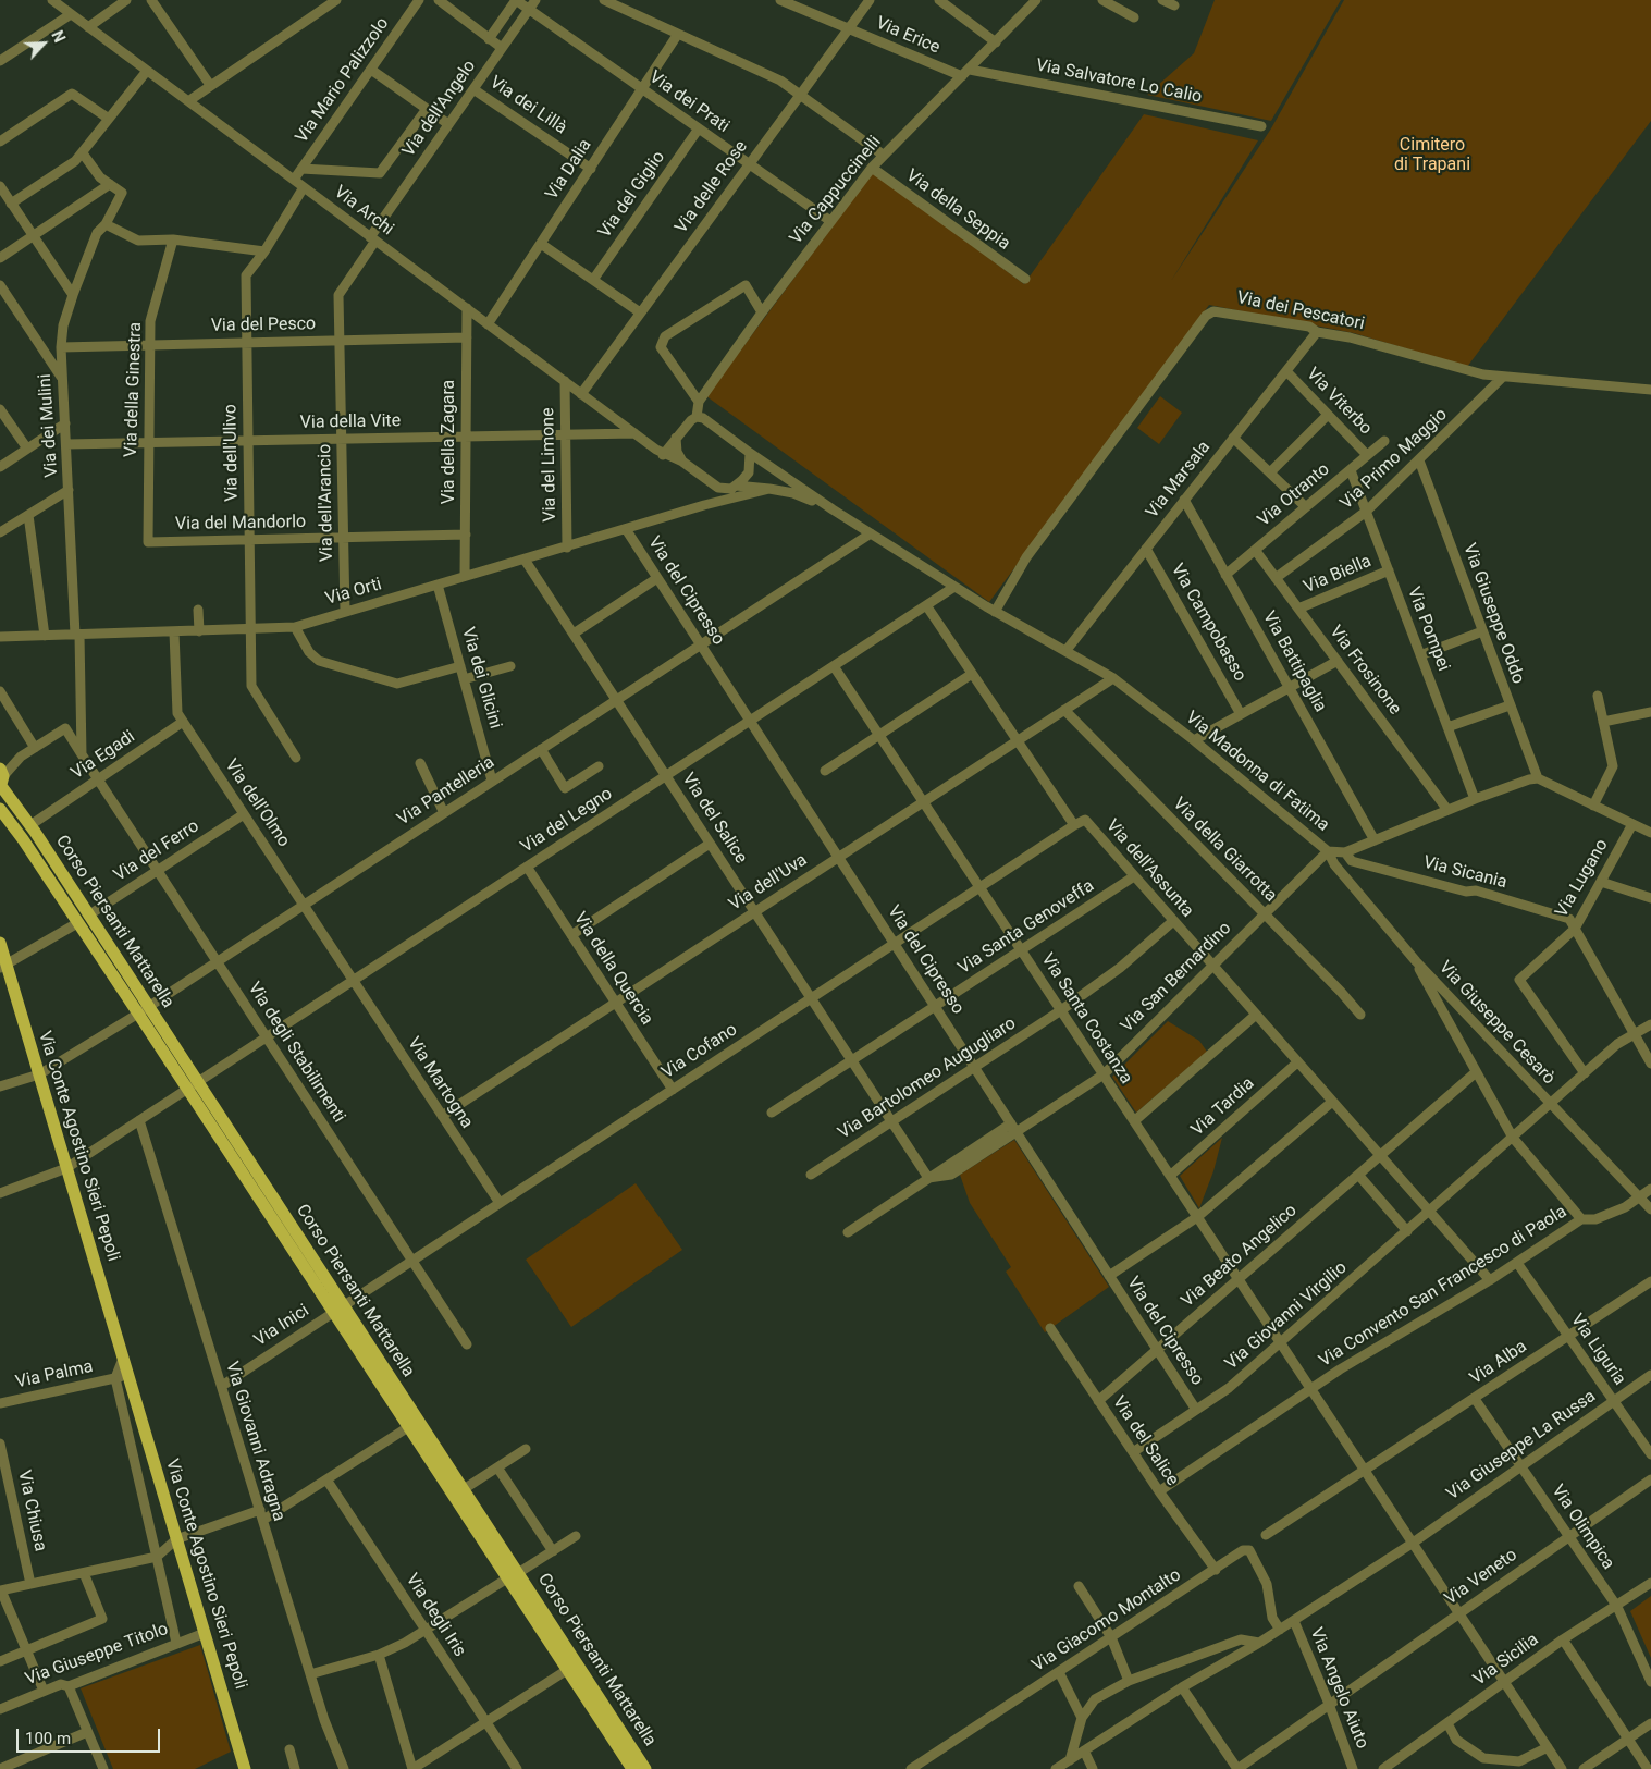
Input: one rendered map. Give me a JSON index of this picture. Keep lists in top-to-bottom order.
{
  "streets": {
    "main road": ["Corso Piersanti Mattarella", "Via Conte Agostino Sieri Pepoli"],
    "street": [
      "Via Erice",
      "Via Mario Palizzolo",
      "Via Salvatore Lo Calio",
      "Via dei Prati",
      "Via dei Lillà",
      "Via dell'Angelo",
      "Via Dalia",
      "Via delle Rose",
      "Via Cappuccinelli",
      "Via del Giglio",
      "Via della Seppia",
      "Via Archi",
      "Via dei Pescatori",
      "Via del Pesco",
      "Via della Ginestra",
      "Via Viterbo",
      "Via della Vite",
      "Via dei Mulini",
      "Via della Zagara",
      "Via dell'Ulivo",
      "Via Primo Maggio",
      "Via del Limone",
      "Via Marsala",
      "Via Otranto",
      "Via dell'Arancio",
      "Via del Mandorlo",
      "Via Biella",
      "Via del Cipresso",
      "Via Orti",
      "Via Giuseppe Oddo",
      "Via Campobasso",
      "Via Pompei",
      "Via Battipaglia",
      "Via Frosinone",
      "Via dei Glicini",
      "Via Egadi",
      "Via Madonna di Fatima",
      "Via Pantelleria",
      "Via dell'Olmo",
      "Via del Salice",
      "Via del Legno",
      "Via della Giarrotta",
      "Via del Ferro",
      "Via dell'Assunta",
      "Via Sicania",
      "Via Lugano",
      "Via dell'Uva",
      "Via Santa Genoveffa",
      "Via della Quercia",
      "Via San Bernardino",
      "Via Santa Costanza",
      "Via Giuseppe Cesarò",
      "Via Cofano",
      "Via degli Stabilimenti",
      "Via Bartolomeo Augugliaro",
      "Via Martogna",
      "Via Tardia",
      "Via Beato Angelico",
      "Via Convento San Francesco di Paola",
      "Via Giovanni Virgilio",
      "Via Inici",
      "Via Liguria",
      "Via Alba",
      "Via Palma",
      "Via Giovanni Adragna",
      "Via Giuseppe La Russa",
      "Via Chiusa",
      "Via Olimpica",
      "Via Veneto",
      "Via degli Iris",
      "Via Giacomo Montalto",
      "Via Giuseppe Titolo",
      "Via Sicilia",
      "Via Angelo Aiuto"
    ]
  },
  "crossings": [
    ["Via Erice", "Via delle Rose"],
    ["Via Erice", "Via Cappuccinelli"],
    ["Via Mario Palizzolo", "Via Archi"],
    ["Via Salvatore Lo Calio", "Via Cappuccinelli"],
    ["Via dei Prati", "Via dell'Angelo"],
    ["Via dei Prati", "Via Dalia"],
    ["Via dei Prati", "Via delle Rose"],
    ["Via dei Prati", "Via Cappuccinelli"],
    ["Via dei Prati", "Via del Giglio"],
    ["Via dei Lillà", "Via dell'Angelo"],
    ["Via dei Lillà", "Via Dalia"],
    ["Via dell'Angelo", "Via Archi"],
    ["Via dell'Angelo", "Via dell'Arancio"],
    ["Via Dalia", "Via Archi"],
    ["Via delle Rose", "Via Archi"],
    ["Via Cappuccinelli", "Via della Seppia"],
    ["Via Archi", "Via della Vite"],
    ["Via Archi", "Via della Zagara"],
    ["Via Archi", "Via del Limone"],
    ["Via Archi", "Via dell'Arancio"],
    ["Via dei Pescatori", "Via Primo Maggio"],
    ["Via dei Pescatori", "Via Marsala"],
    ["Via dei Pescatori", "Via Madonna di Fatima"],
    ["Via del Pesco", "Via della Ginestra"],
    ["Via del Pesco", "Via dei Mulini"],
    ["Via del Pesco", "Via della Zagara"],
    ["Via del Pesco", "Via dell'Ulivo"],
    ["Via del Pesco", "Via dell'Arancio"],
    ["Via della Ginestra", "Via della Vite"],
    ["Via della Ginestra", "Via del Mandorlo"],
    ["Via Viterbo", "Via Marsala"],
    ["Via Viterbo", "Via Otranto"],
    ["Via della Vite", "Via dei Mulini"],
    ["Via della Vite", "Via della Zagara"],
    ["Via della Vite", "Via dell'Ulivo"],
    ["Via della Vite", "Via del Limone"],
    ["Via della Vite", "Via dell'Arancio"],
    ["Via dei Mulini", "Via Orti"],
    ["Via dei Mulini", "Via degli Stabilimenti"],
    ["Via della Zagara", "Via del Mandorlo"],
    ["Via della Zagara", "Via Orti"],
    ["Via dell'Ulivo", "Via del Mandorlo"],
    ["Via dell'Ulivo", "Via Orti"],
    ["Via Primo Maggio", "Via Giuseppe Oddo"],
    ["Via Primo Maggio", "Via Pompei"],
    ["Via Primo Maggio", "Via Frosinone"],
    ["Via del Limone", "Via Orti"],
    ["Via Marsala", "Via Campobasso"],
    ["Via Marsala", "Via Battipaglia"],
    ["Via Marsala", "Via Madonna di Fatima"],
    ["Via Otranto", "Via Pompei"],
    ["Via Otranto", "Via Battipaglia"],
    ["Via Otranto", "Via Frosinone"],
    ["Via dell'Arancio", "Via del Mandorlo"],
    ["Via dell'Arancio", "Via Orti"],
    ["Via Biella", "Via Pompei"],
    ["Via Biella", "Via Frosinone"],
    ["Via del Cipresso", "Via Orti"],
    ["Via del Cipresso", "Via Pantelleria"],
    ["Via del Cipresso", "Via del Legno"],
    ["Via del Cipresso", "Via dell'Uva"],
    ["Via del Cipresso", "Via Santa Genoveffa"],
    ["Via del Cipresso", "Via San Bernardino"],
    ["Via del Cipresso", "Via Cofano"],
    ["Via del Cipresso", "Via Bartolomeo Augugliaro"],
    ["Via del Cipresso", "Via Beato Angelico"],
    ["Via del Cipresso", "Via Giovanni Virgilio"],
    ["Via Orti", "Via dei Glicini"],
    ["Via Orti", "Via dell'Olmo"],
    ["Via Orti", "Via del Salice"],
    ["Via Giuseppe Oddo", "Via Madonna di Fatima"],
    ["Via Pompei", "Via Madonna di Fatima"],
    ["Via Battipaglia", "Via Madonna di Fatima"],
    ["Via Frosinone", "Via Madonna di Fatima"],
    ["Via dei Glicini", "Via Pantelleria"],
    ["Via Egadi", "Via dell'Olmo"],
    ["Via Egadi", "Corso Piersanti Mattarella"],
    ["Via Egadi", "Via degli Stabilimenti"],
    ["Via Madonna di Fatima", "Via Pantelleria"],
    ["Via Madonna di Fatima", "Via del Legno"],
    ["Via Madonna di Fatima", "Via Sicania"],
    ["Via Madonna di Fatima", "Via dell'Uva"],
    ["Via Madonna di Fatima", "Via San Bernardino"],
    ["Via Madonna di Fatima", "Via Giuseppe Cesarò"],
    ["Via Pantelleria", "Via dell'Olmo"],
    ["Via Pantelleria", "Via del Salice"],
    ["Via Pantelleria", "Corso Piersanti Mattarella"],
    ["Via Pantelleria", "Via degli Stabilimenti"],
    ["Via Pantelleria", "Via Conte Agostino Sieri Pepoli"],
    ["Via dell'Olmo", "Via del Legno"],
    ["Via dell'Olmo", "Via del Ferro"],
    ["Via dell'Olmo", "Via Martogna"],
    ["Via del Salice", "Via del Legno"],
    ["Via del Salice", "Via dell'Uva"],
    ["Via del Salice", "Via Santa Genoveffa"],
    ["Via del Salice", "Via San Bernardino"],
    ["Via del Salice", "Via Cofano"],
    ["Via del Salice", "Via Bartolomeo Augugliaro"],
    ["Via del Salice", "Via Beato Angelico"],
    ["Via del Salice", "Via Convento San Francesco di Paola"],
    ["Via del Salice", "Via Giovanni Virgilio"],
    ["Via del Salice", "Via Giacomo Montalto"],
    ["Via del Legno", "Corso Piersanti Mattarella"],
    ["Via del Legno", "Via della Quercia"],
    ["Via del Legno", "Via Santa Costanza"],
    ["Via del Legno", "Via degli Stabilimenti"],
    ["Via del Legno", "Via Martogna"],
    ["Via del Legno", "Via Conte Agostino Sieri Pepoli"],
    ["Via del Legno", "Via Giovanni Adragna"],
    ["Via della Giarrotta", "Via dell'Uva"],
    ["Via della Giarrotta", "Via San Bernardino"],
    ["Via del Ferro", "Corso Piersanti Mattarella"],
    ["Via del Ferro", "Via degli Stabilimenti"],
    ["Via dell'Assunta", "Via Santa Genoveffa"],
    ["Via dell'Assunta", "Via San Bernardino"],
    ["Via dell'Assunta", "Via Cofano"],
    ["Via dell'Assunta", "Via Bartolomeo Augugliaro"],
    ["Via dell'Assunta", "Via Tardia"],
    ["Via dell'Assunta", "Via Beato Angelico"],
    ["Via dell'Assunta", "Via Giovanni Virgilio"],
    ["Via Sicania", "Via Lugano"],
    ["Via dell'Uva", "Via della Quercia"],
    ["Via dell'Uva", "Via Santa Costanza"],
    ["Via dell'Uva", "Via Martogna"],
    ["Corso Piersanti Mattarella", "Via Cofano"],
    ["Corso Piersanti Mattarella", "Via Inici"],
    ["Via Santa Genoveffa", "Via Santa Costanza"],
    ["Via della Quercia", "Via Cofano"],
    ["Via San Bernardino", "Via Santa Costanza"],
    ["Via San Bernardino", "Via Giuseppe Cesarò"],
    ["Via Santa Costanza", "Via Cofano"],
    ["Via Santa Costanza", "Via Bartolomeo Augugliaro"],
    ["Via Santa Costanza", "Via Tardia"],
    ["Via Santa Costanza", "Via Beato Angelico"],
    ["Via Santa Costanza", "Via Convento San Francesco di Paola"],
    ["Via Santa Costanza", "Via Giovanni Virgilio"],
    ["Via Santa Costanza", "Via Alba"],
    ["Via Santa Costanza", "Via Giuseppe La Russa"],
    ["Via Santa Costanza", "Via Veneto"],
    ["Via Santa Costanza", "Via Sicilia"],
    ["Via Giuseppe Cesarò", "Via Convento San Francesco di Paola"],
    ["Via Cofano", "Via degli Stabilimenti"],
    ["Via Cofano", "Via Martogna"],
    ["Via Cofano", "Via Inici"],
    ["Via Conte Agostino Sieri Pepoli", "Via Palma"],
    ["Via Conte Agostino Sieri Pepoli", "Via Giuseppe Titolo"],
    ["Via Convento San Francesco di Paola", "Via Liguria"],
    ["Via Inici", "Via Giovanni Adragna"],
    ["Via Liguria", "Via Alba"],
    ["Via Liguria", "Via Giuseppe La Russa"],
    ["Via Alba", "Via Olimpica"],
    ["Via Giuseppe La Russa", "Via Olimpica"],
    ["Via Giuseppe La Russa", "Via Angelo Aiuto"],
    ["Via Olimpica", "Via Veneto"],
    ["Via Olimpica", "Via Sicilia"],
    ["Via Veneto", "Via Angelo Aiuto"]
  ],
  "parks": ["Cimitero di Trapani"],
  "scale_bar": "100 m",
  "north": "top right"
}
